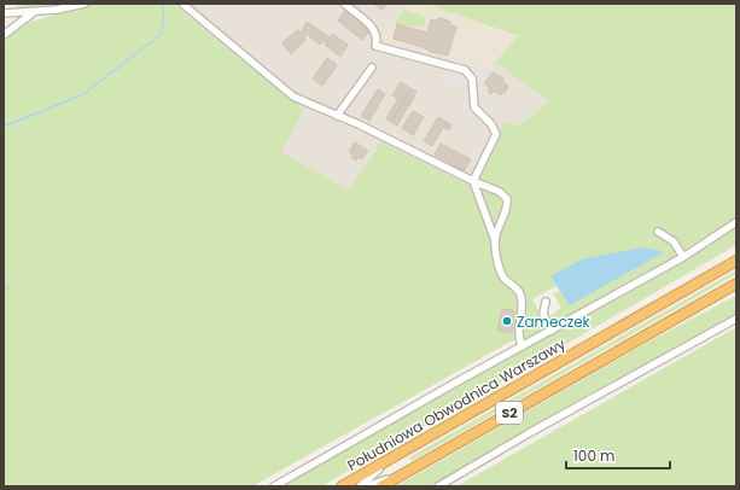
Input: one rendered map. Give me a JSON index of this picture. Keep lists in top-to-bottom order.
{
  "streets": {
    "highway": ["Południowa Obwodnica Warszawy", "S2"]
  },
  "places": ["Zameczek"],
  "scale_bar": "100 m"
}
